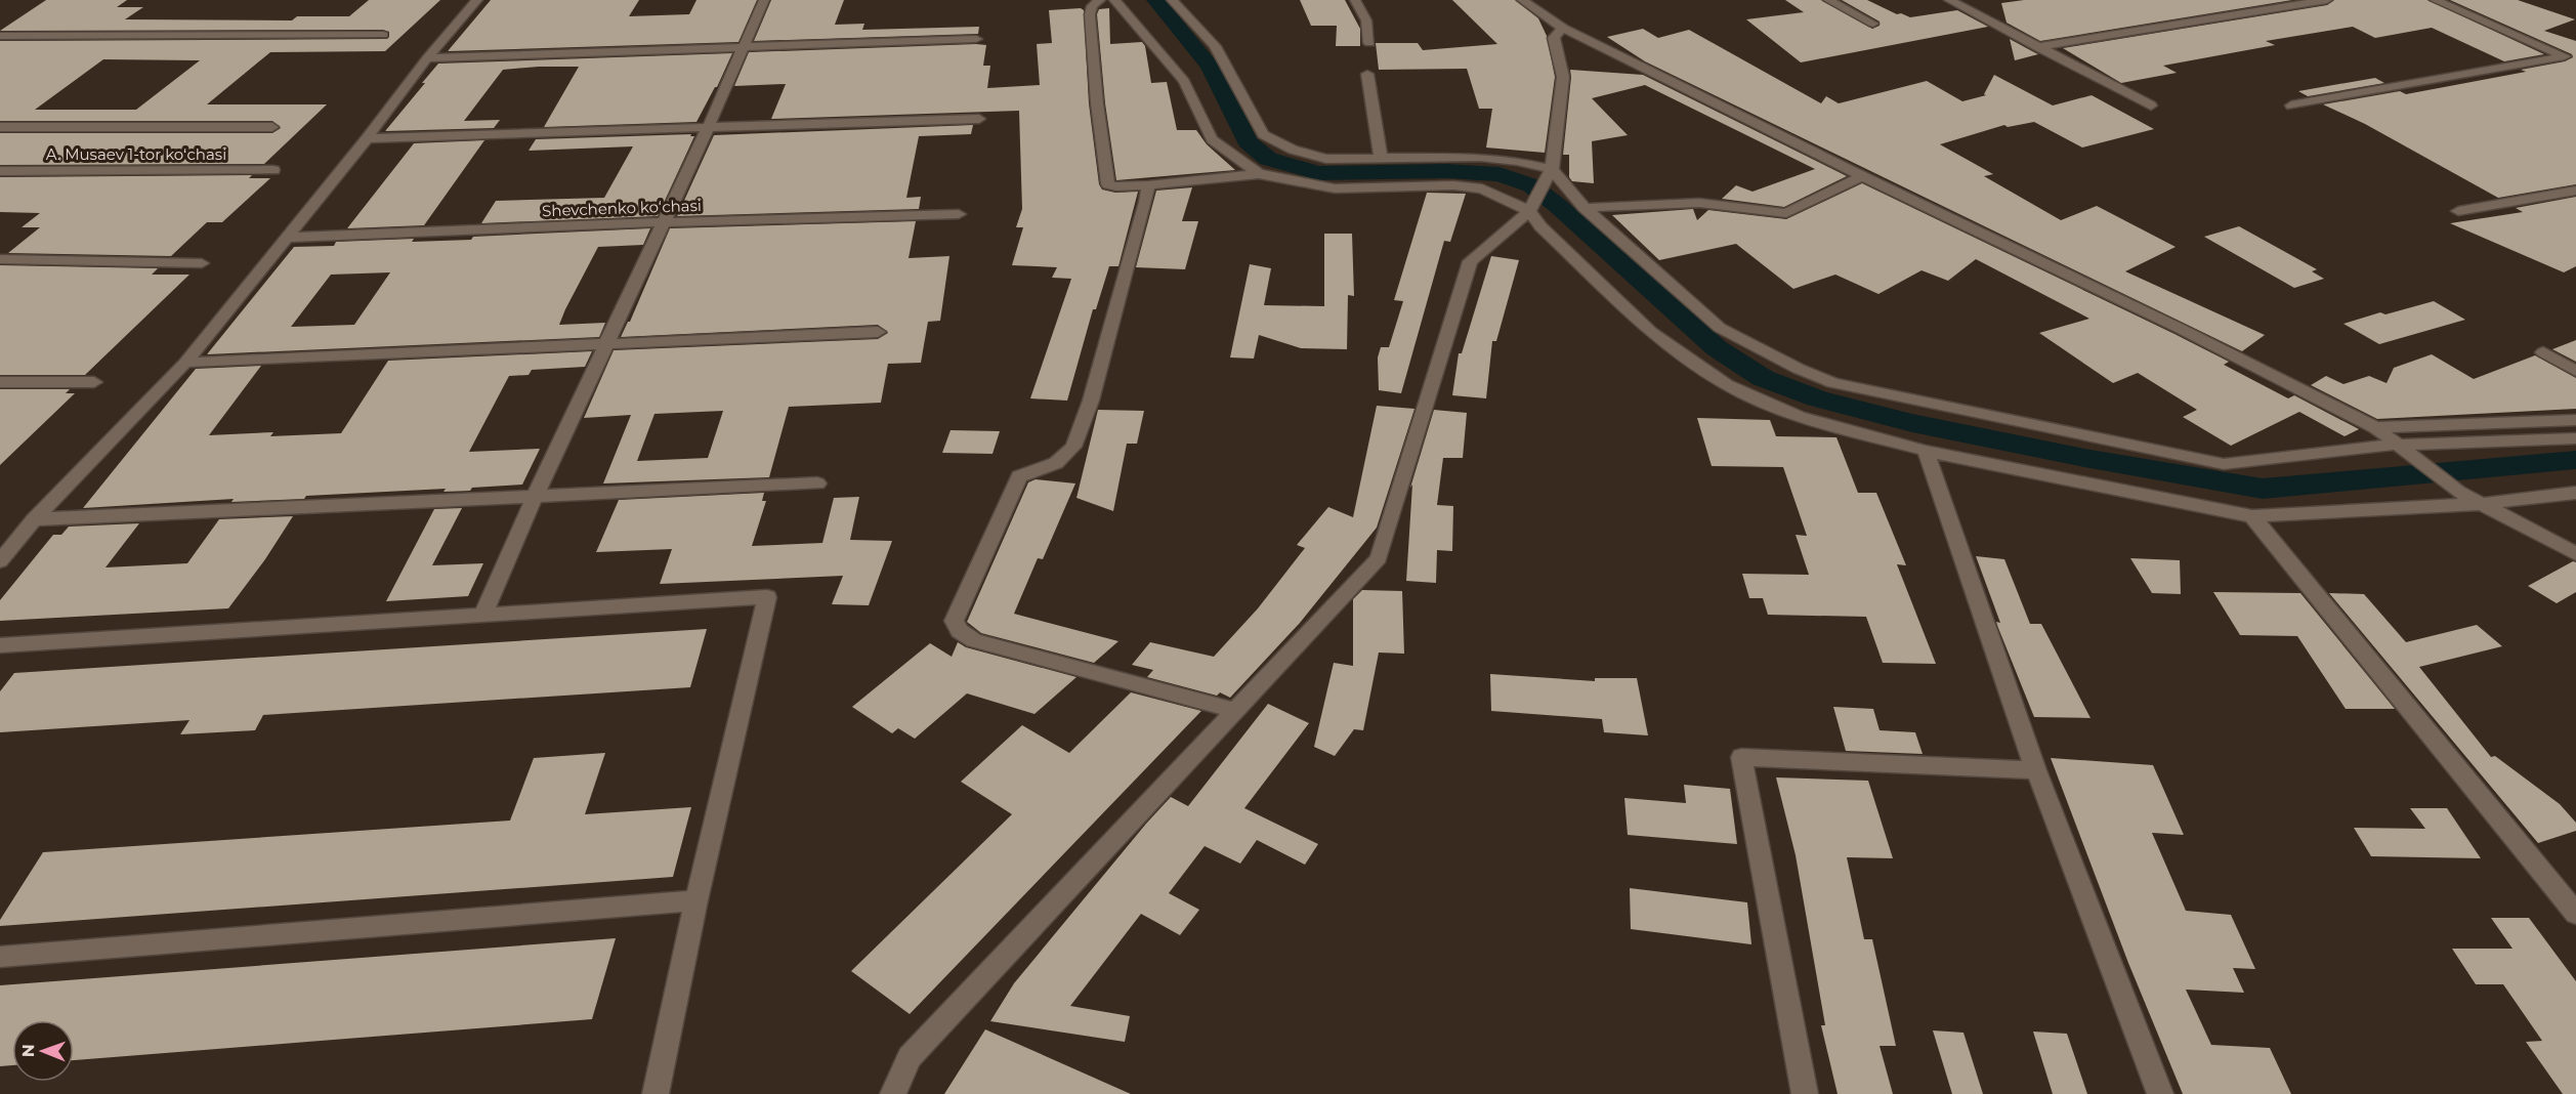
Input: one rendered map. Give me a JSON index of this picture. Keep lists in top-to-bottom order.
{
  "streets": {
    "street": ["A. Musaev 1-tor koʻchasi", "Shevchenko koʻchasi"]
  },
  "north": "left"
}
